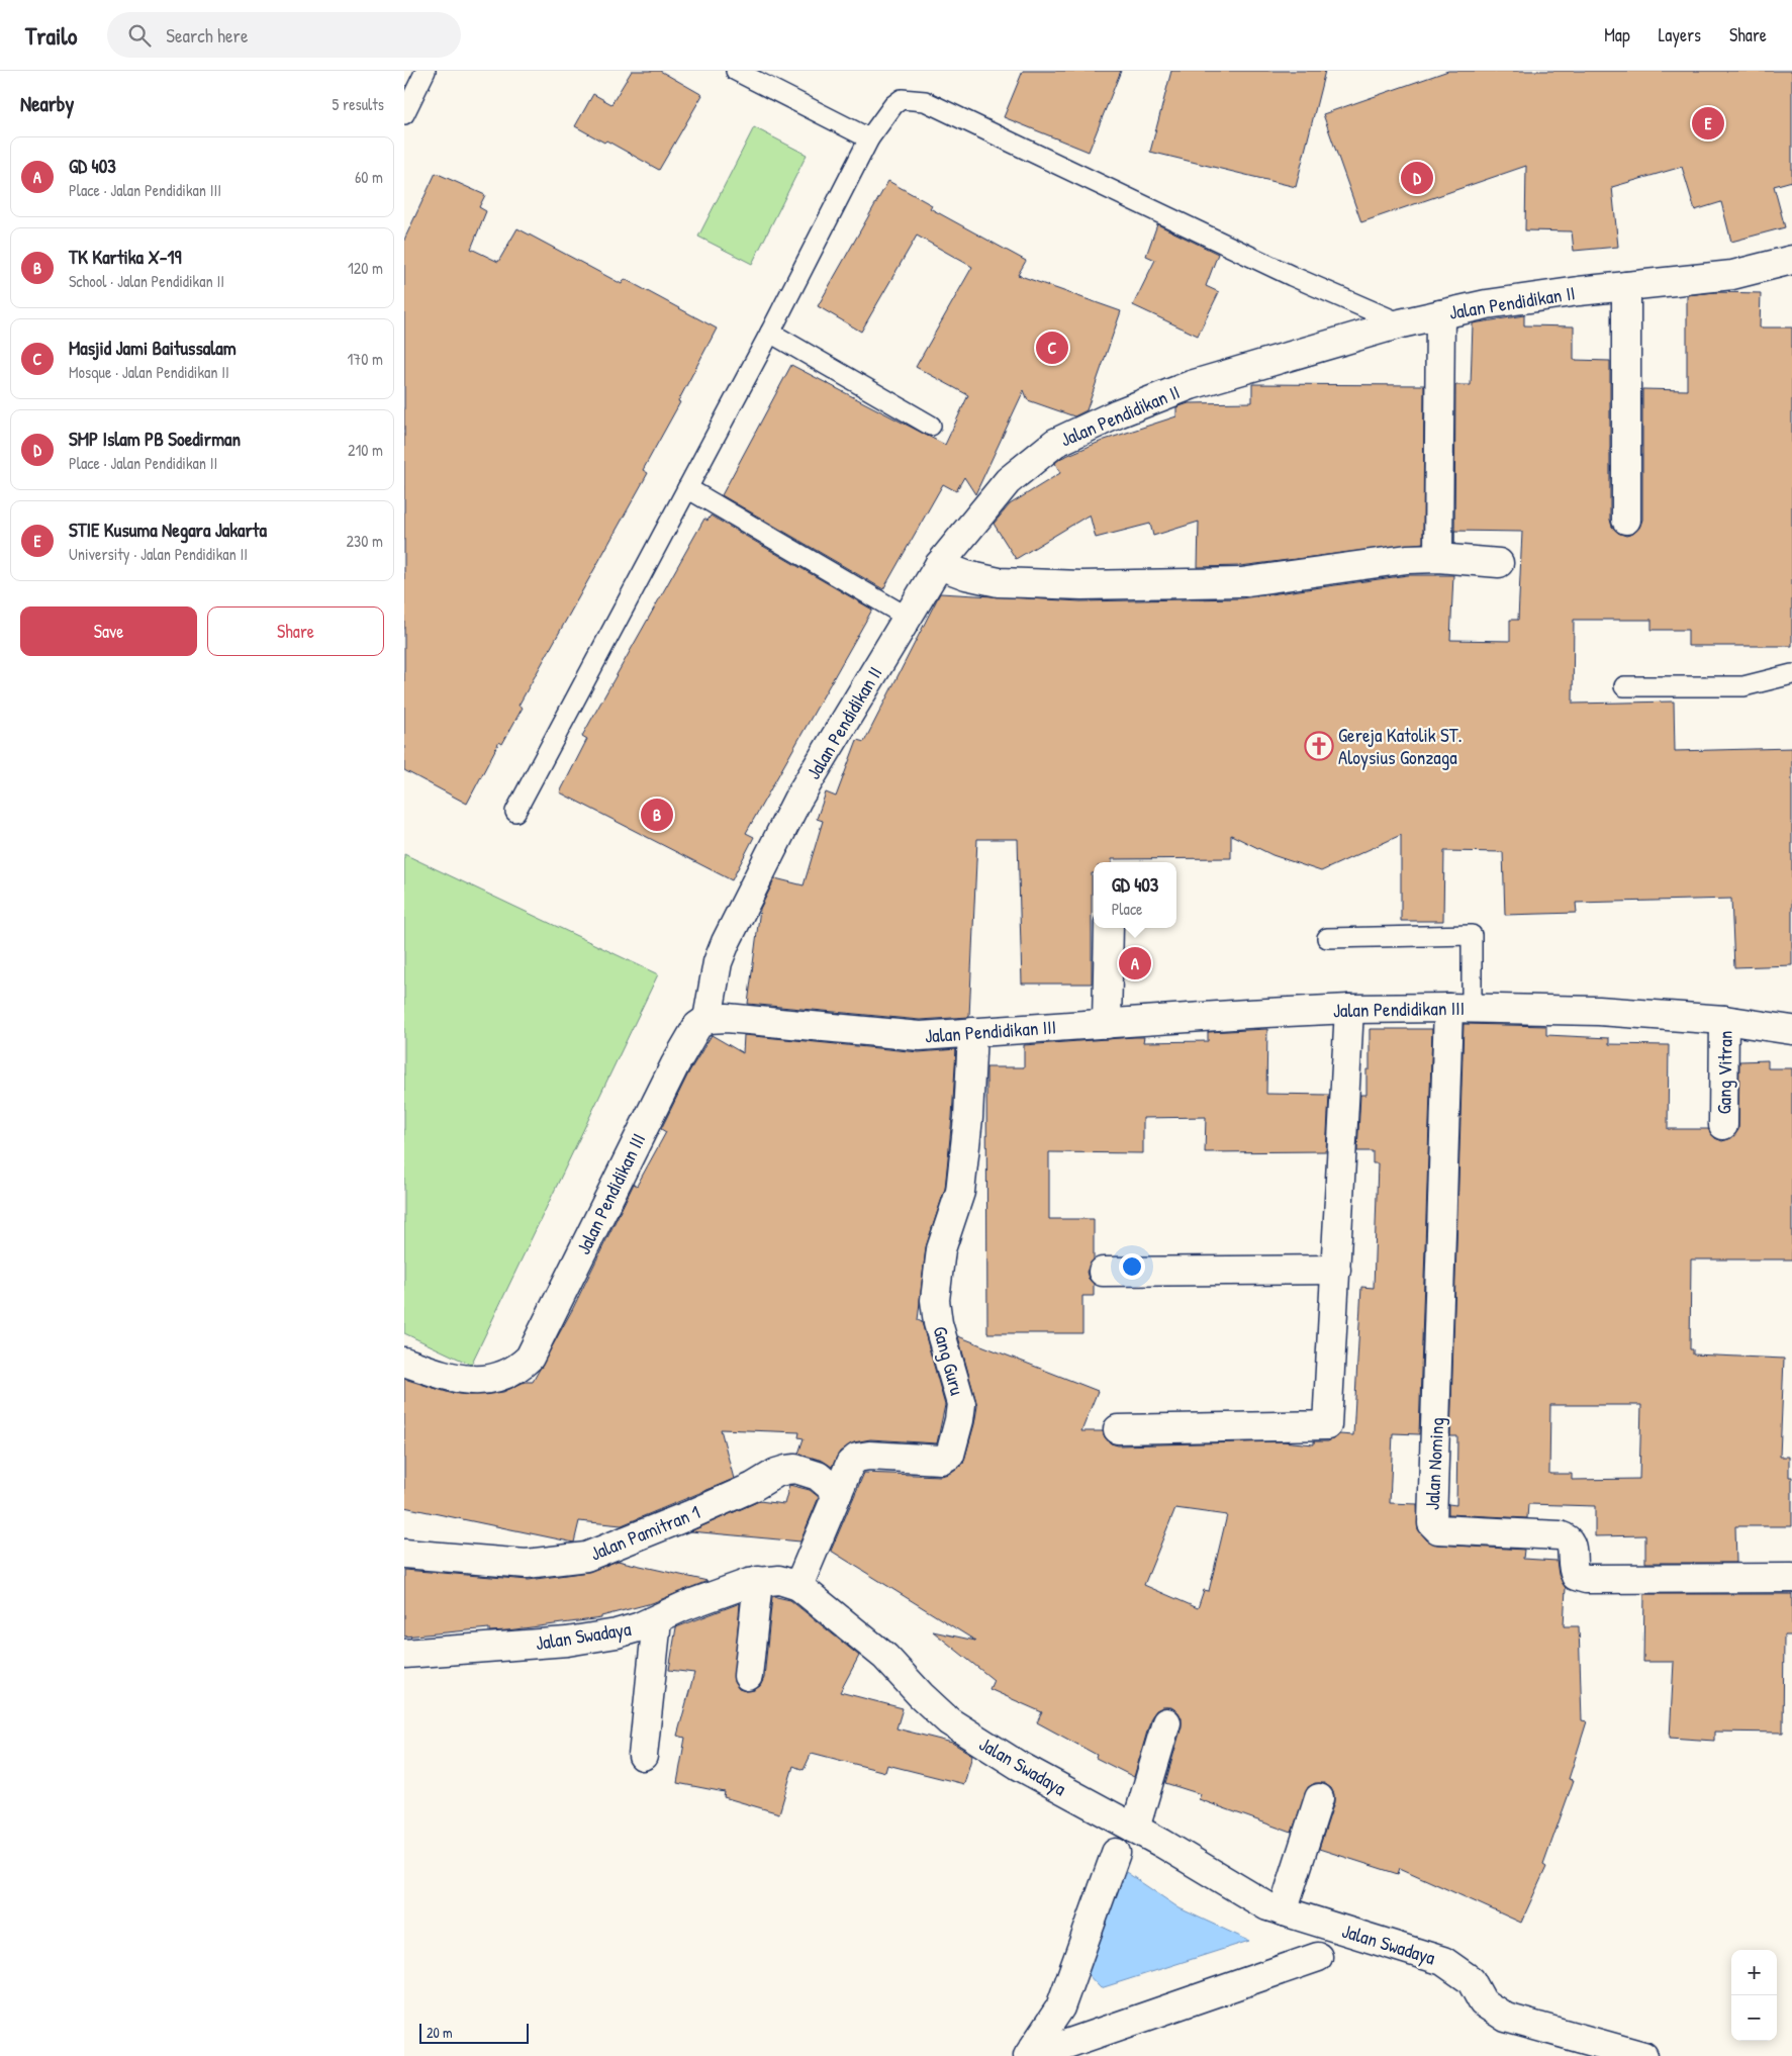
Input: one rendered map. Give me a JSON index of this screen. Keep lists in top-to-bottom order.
{
  "streets": {
    "street": [
      "Jalan Pendidikan II",
      "Jalan Pendidikan III",
      "Gang Vitran",
      "Gang Guru",
      "Jalan Noming",
      "Jalan Pamitran 1",
      "Jalan Swadaya"
    ]
  },
  "crossings": [
    ["Jalan Pendidikan II", "Jalan Pendidikan III"],
    ["Jalan Pendidikan III", "Gang Vitran"],
    ["Jalan Pendidikan III", "Gang Guru"],
    ["Jalan Pendidikan III", "Jalan Noming"],
    ["Gang Guru", "Jalan Pamitran 1"],
    ["Gang Guru", "Jalan Swadaya"]
  ],
  "places": {
    "church": ["Gereja Katolik ST. Aloysius Gonzaga"]
  },
  "scale_bar": "20 m",
  "page": {
    "header": "Trailo",
    "search": "Search here",
    "nav": ["Map", "Layers", "Share"],
    "heading": ["Nearby", "5 results"],
    "pins": [
      "E",
      "D",
      "C",
      "B",
      "A"
    ],
    "list": [
      {
        "mark": "A",
        "name": "GD 403",
        "note": "Place · Jalan Pendidikan III",
        "value": "60 m"
      },
      {
        "mark": "B",
        "name": "TK Kartika X-19",
        "note": "School · Jalan Pendidikan II",
        "value": "120 m"
      },
      {
        "mark": "C",
        "name": "Masjid Jami Baitussalam",
        "note": "Mosque · Jalan Pendidikan II",
        "value": "170 m"
      },
      {
        "mark": "D",
        "name": "SMP Islam PB Soedirman",
        "note": "Place · Jalan Pendidikan II",
        "value": "210 m"
      },
      {
        "mark": "E",
        "name": "STIE Kusuma Negara Jakarta",
        "note": "University · Jalan Pendidikan II",
        "value": "230 m"
      }
    ],
    "buttons": ["Save", "Share"],
    "popup": ["GD 403", "Place"],
    "map_buttons": ["+", "−"],
    "scale": "20 m"
  }
}
